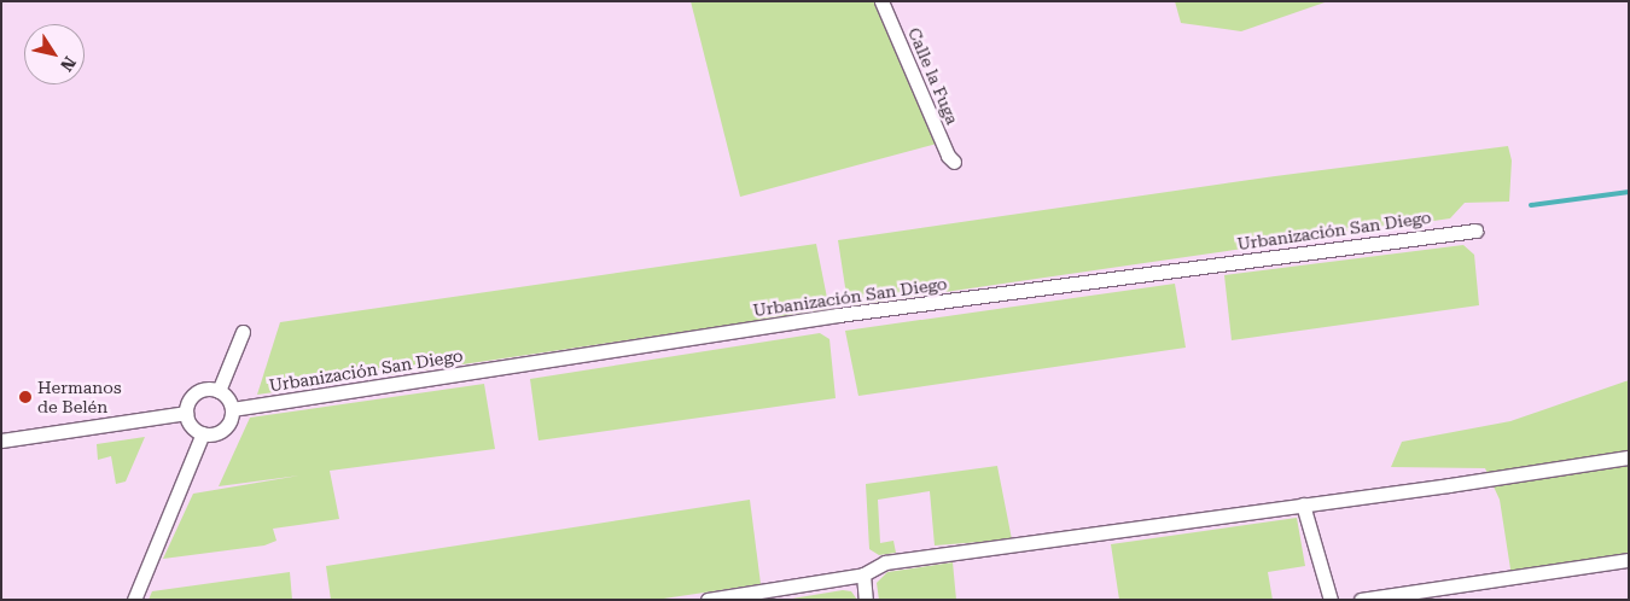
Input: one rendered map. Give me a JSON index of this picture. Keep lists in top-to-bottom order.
{
  "streets": {
    "street": ["Calle la Fuga", "Urbanización San Diego"]
  },
  "places": ["Hermanos de Belén"],
  "north": "bottom right"
}
